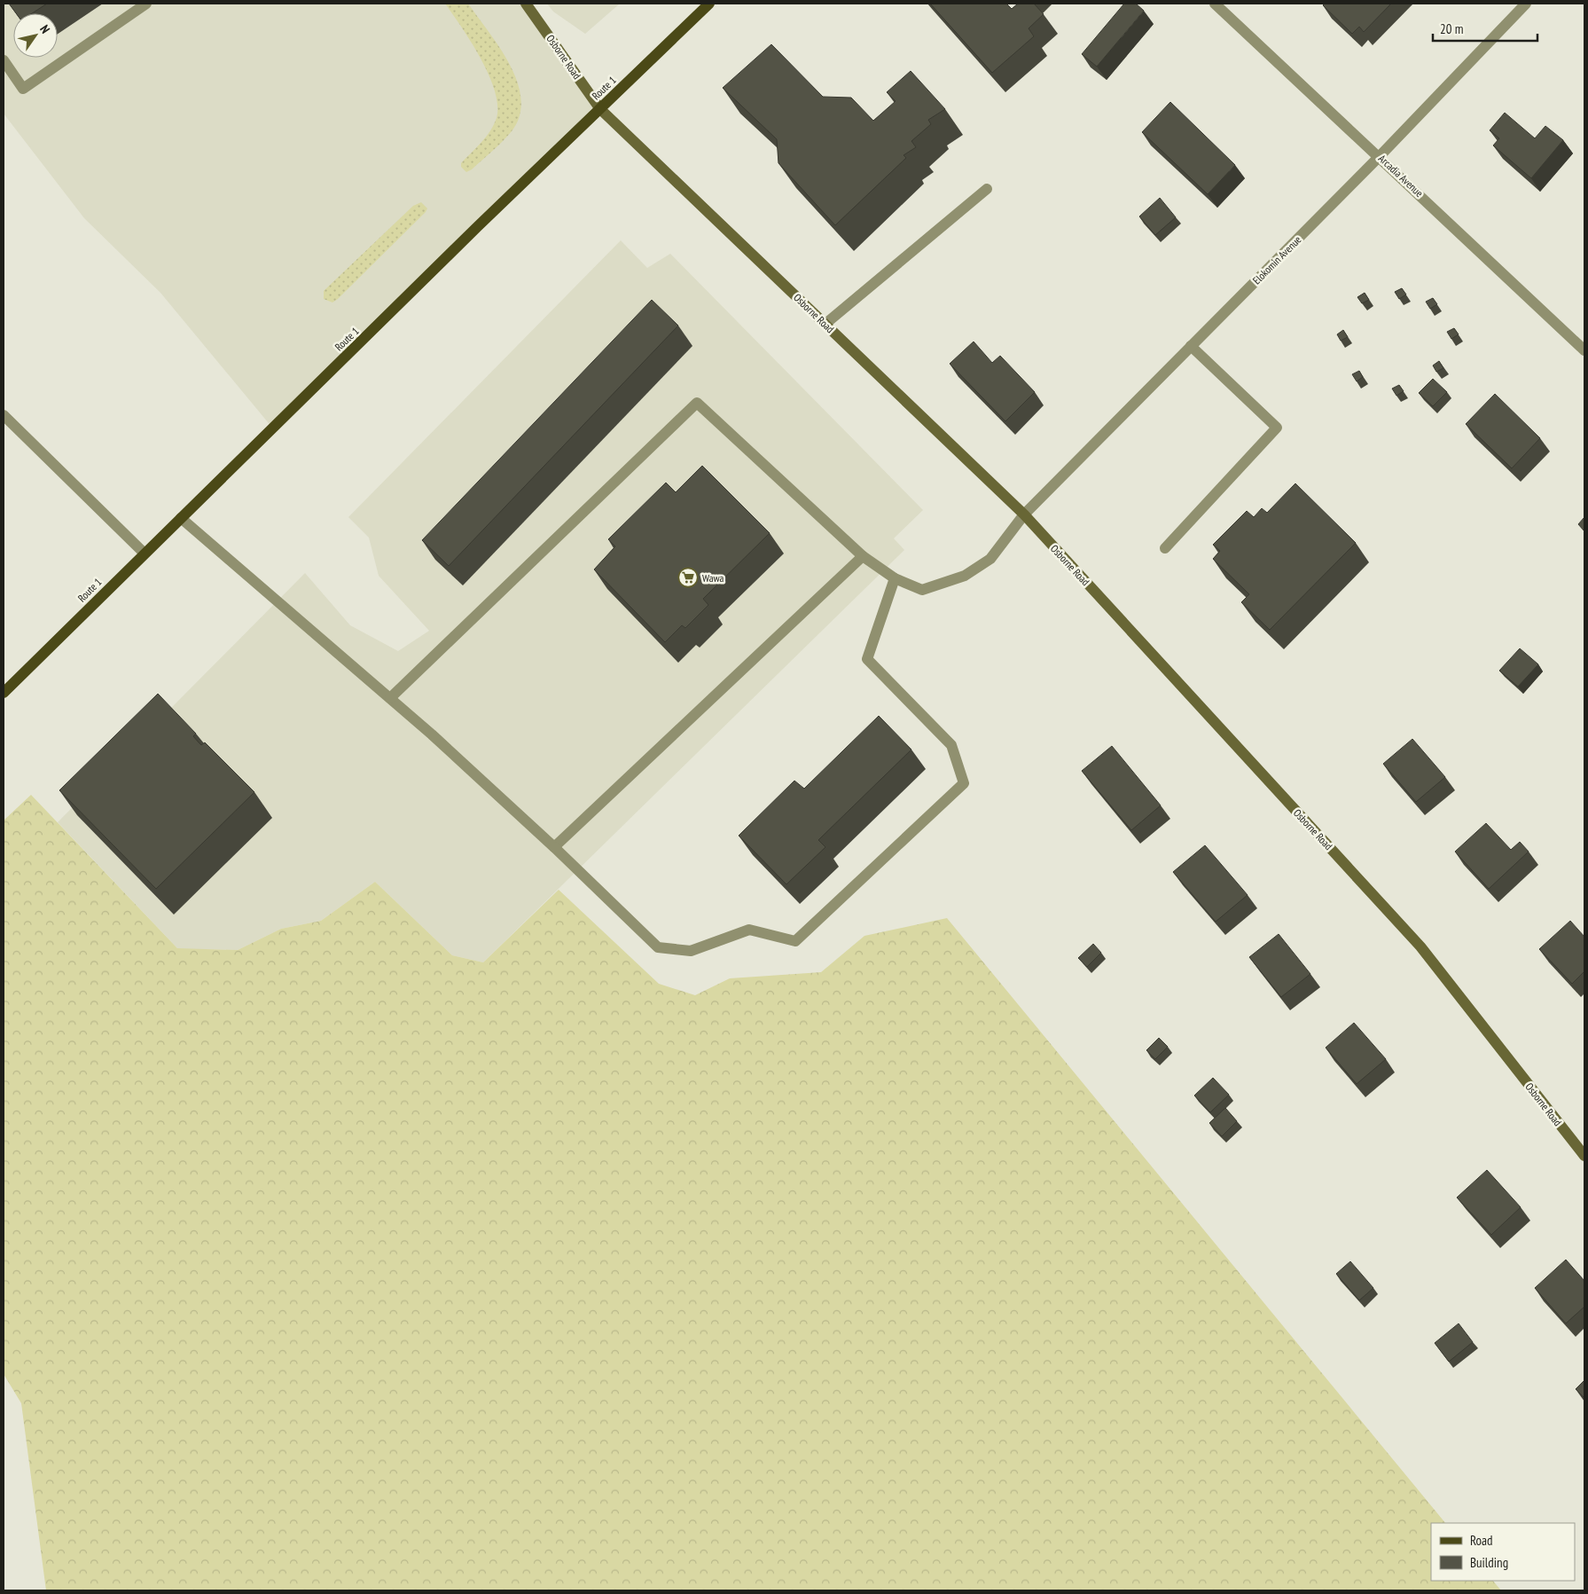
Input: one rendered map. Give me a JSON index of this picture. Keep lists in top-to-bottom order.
{
  "streets": {
    "main road": ["Route 1"],
    "street": ["Osborne Road", "Arcadia Avenue", "Elokomin Avenue"]
  },
  "crossings": [
    ["Osborne Road", "Route 1"],
    ["Osborne Road", "Elokomin Avenue"],
    ["Arcadia Avenue", "Elokomin Avenue"]
  ],
  "places": {
    "supermarket": ["Wawa"]
  },
  "legend": ["Road", "Building"],
  "scale_bar": "20 m",
  "north": "top right"
}
